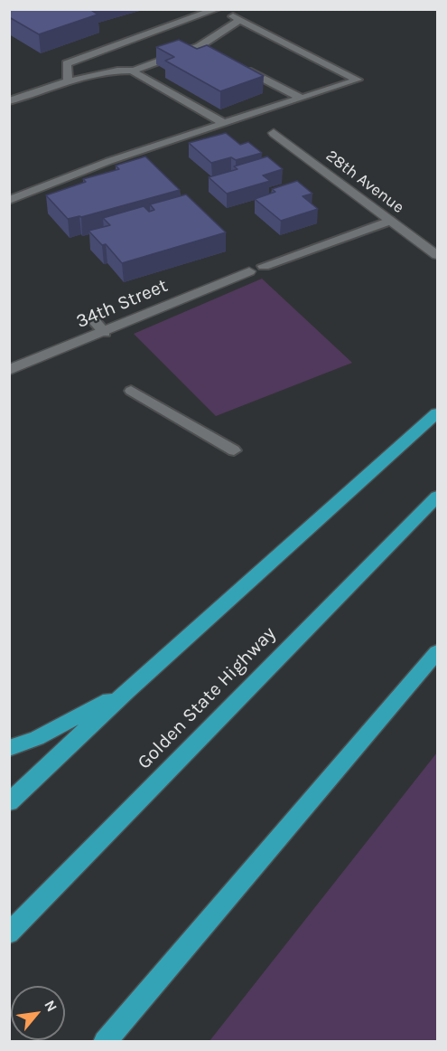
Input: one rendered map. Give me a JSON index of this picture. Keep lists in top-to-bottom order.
{
  "streets": {
    "highway": ["Golden State Highway"],
    "street": ["28th Avenue", "34th Street"]
  },
  "north": "top right"
}
